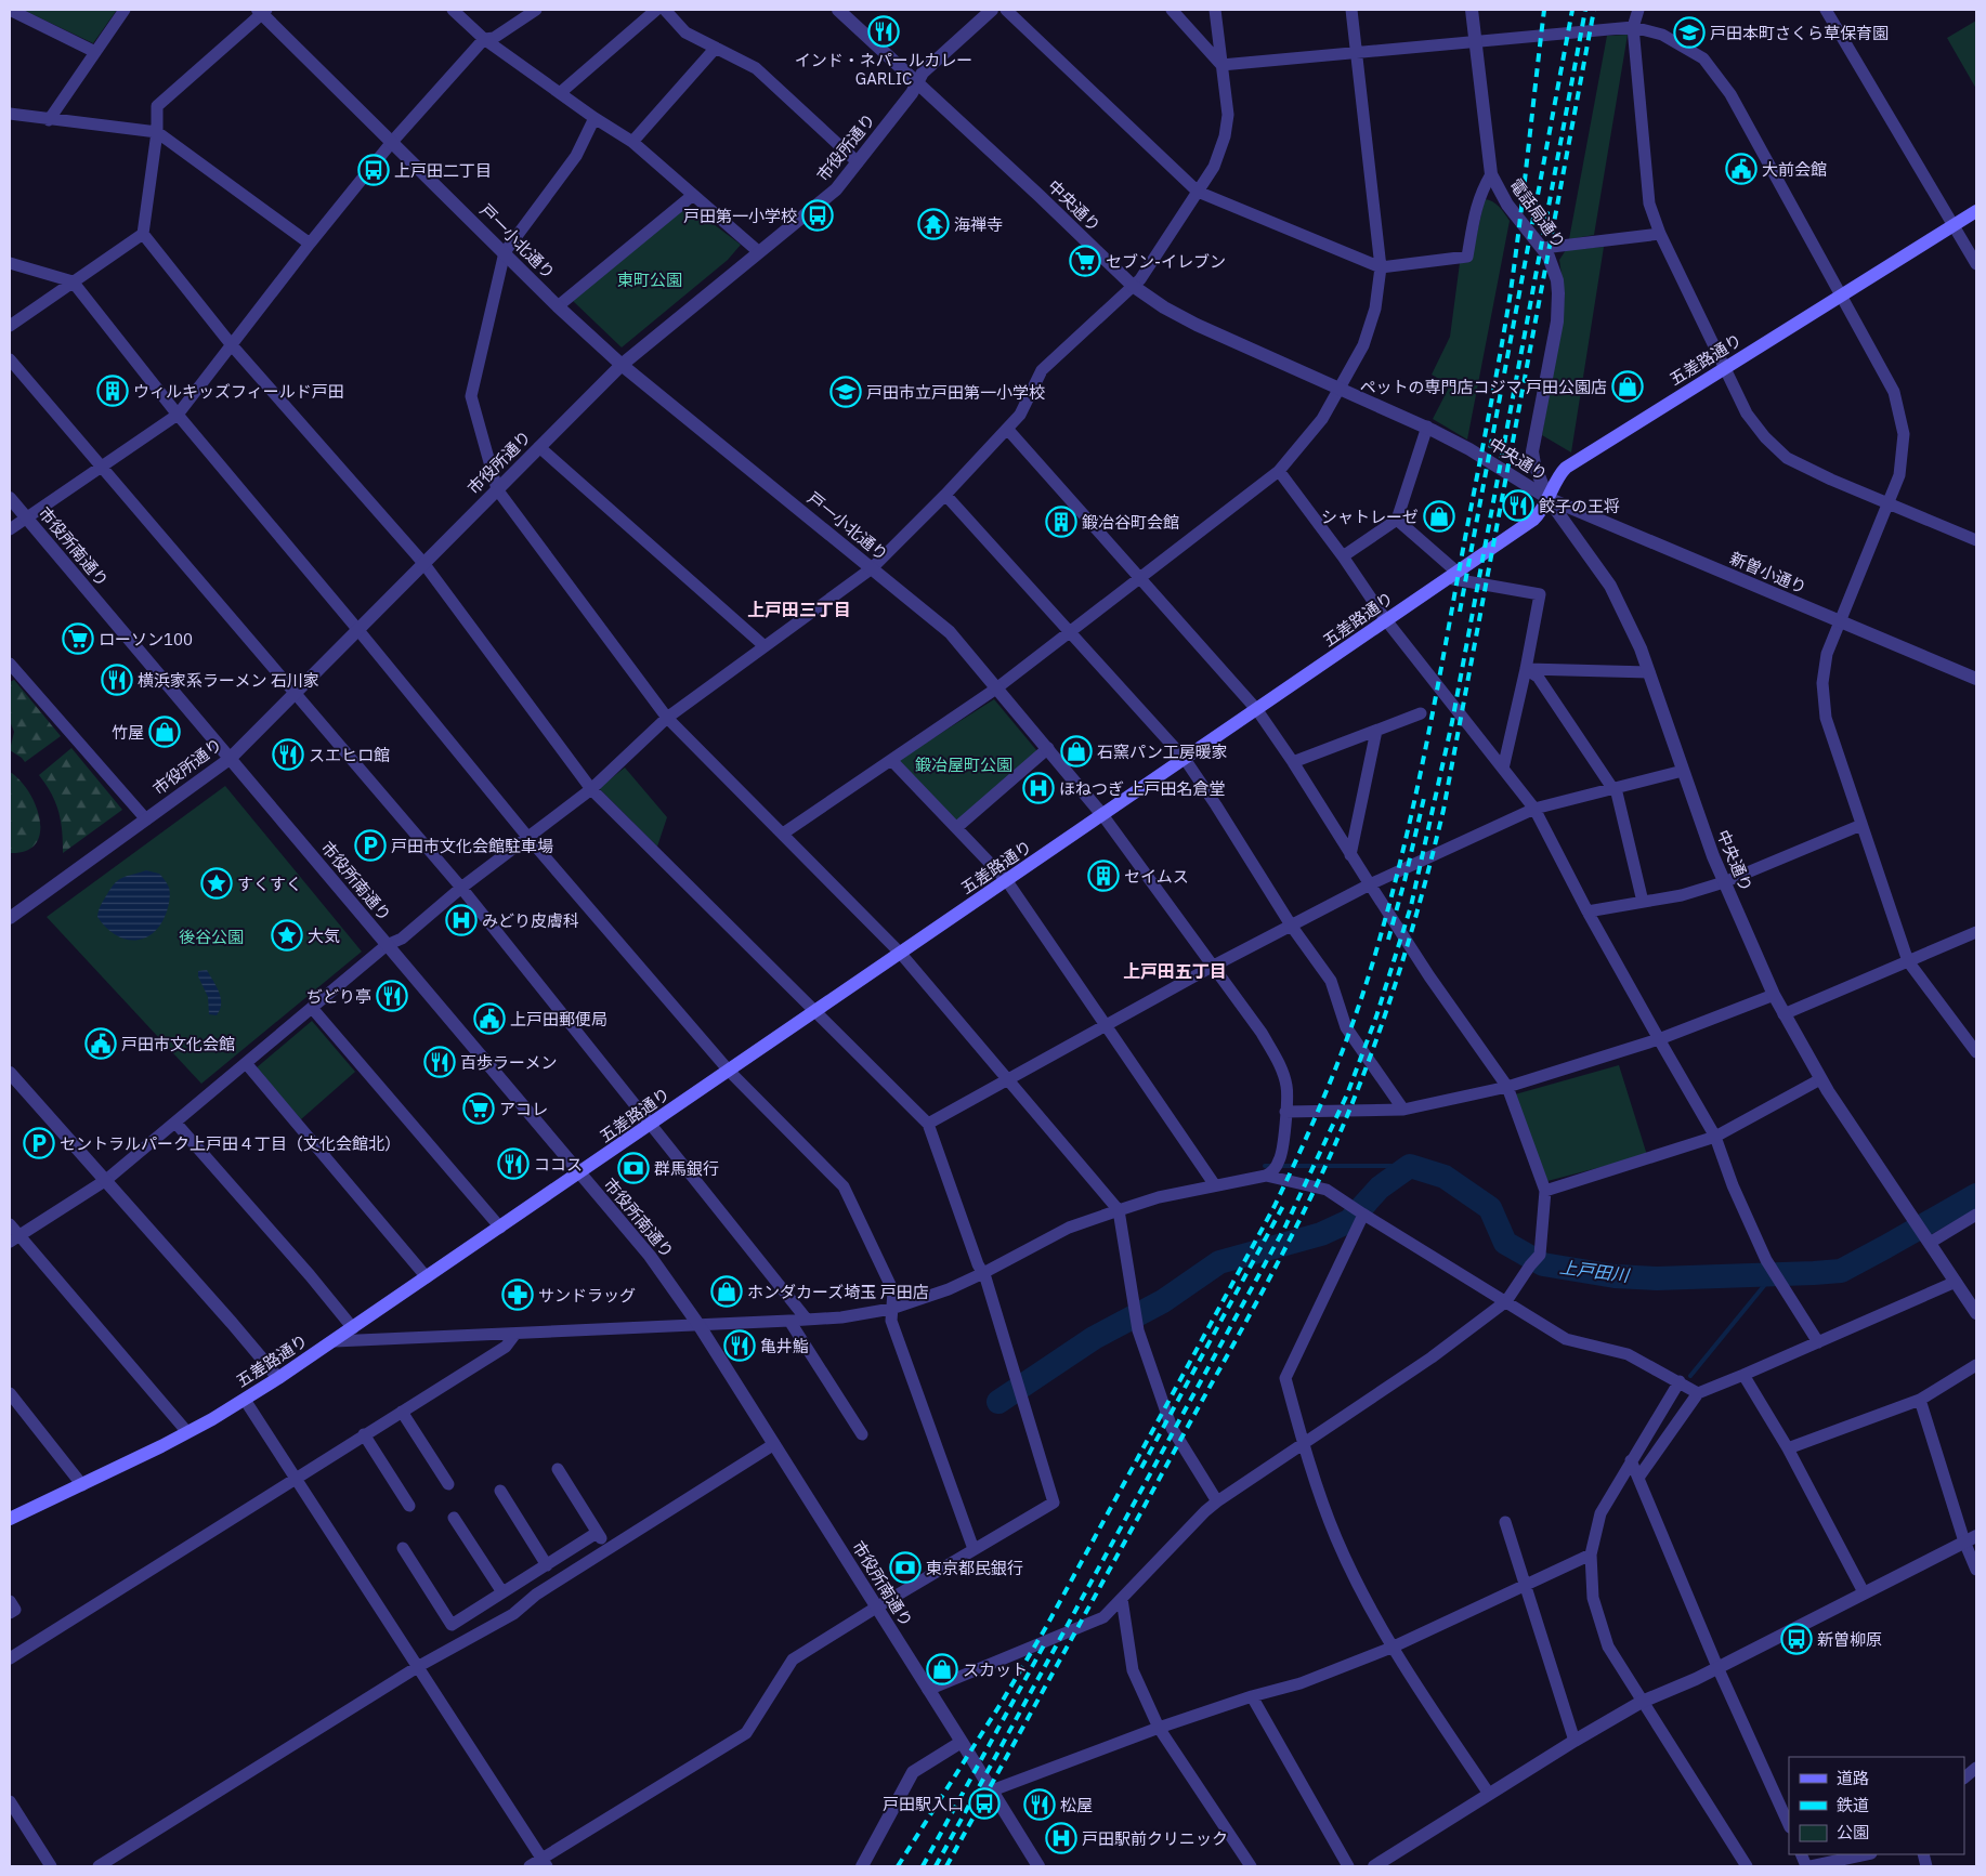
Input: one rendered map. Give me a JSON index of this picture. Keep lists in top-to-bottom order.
{
  "streets": {
    "main road": ["五差路通り"],
    "street": [
      "市役所通り",
      "中央通り",
      "電話局通り",
      "戸一小北通り",
      "市役所南通り",
      "新曽小通り"
    ]
  },
  "crossings": [
    ["市役所通り", "中央通り"],
    ["市役所通り", "戸一小北通り"],
    ["市役所通り", "市役所南通り"],
    ["中央通り", "電話局通り"],
    ["中央通り", "五差路通り"],
    ["中央通り", "新曽小通り"],
    ["電話局通り", "五差路通り"],
    ["電話局通り", "新曽小通り"],
    ["戸一小北通り", "五差路通り"],
    ["五差路通り", "市役所南通り"],
    ["五差路通り", "新曽小通り"]
  ],
  "districts": ["上戸田三丁目", "上戸田五丁目"],
  "water": ["上戸田川"],
  "parks": ["東町公園", "鍛冶屋町公園", "後谷公園"],
  "places": {
    "restaurant": [
      "インド・ネパールカレー GARLIC",
      "餃子の王将",
      "横浜家系ラーメン 石川家",
      "スエヒロ館",
      "ぢどり亭",
      "百歩ラーメン",
      "ココス",
      "亀井鮨",
      "松屋"
    ],
    "school or university": ["戸田本町さくら草保育園", "戸田市立戸田第一小学校"],
    "public building": ["大前会館", "上戸田郵便局", "戸田市文化会館"],
    "bus stop": [
      "上戸田二丁目",
      "戸田第一小学校",
      "新曽柳原",
      "戸田駅入口"
    ],
    "temple": ["海禅寺"],
    "supermarket": ["セブン-イレブン", "ローソン100", "アコレ"],
    "shop": [
      "ペットの専門店コジマ 戸田公園店",
      "シャトレーゼ",
      "竹屋",
      "石窯パン工房暖家",
      "ホンダカーズ埼玉 戸田店",
      "スカット"
    ],
    "building": ["ウィルキッズフィールド戸田", "鍛冶谷町会館", "セイムス"],
    "hospital": ["ほねつぎ 上戸田名倉堂", "みどり皮膚科", "戸田駅前クリニック"],
    "parking": ["戸田市文化会館駐車場", "セントラルパーク上戸田４丁目（文化会館北）"],
    "place": ["すくすく", "大気"],
    "bank": ["群馬銀行", "東京都民銀行"],
    "pharmacy": ["サンドラッグ"]
  },
  "legend": ["道路", "鉄道", "公園"]
}
